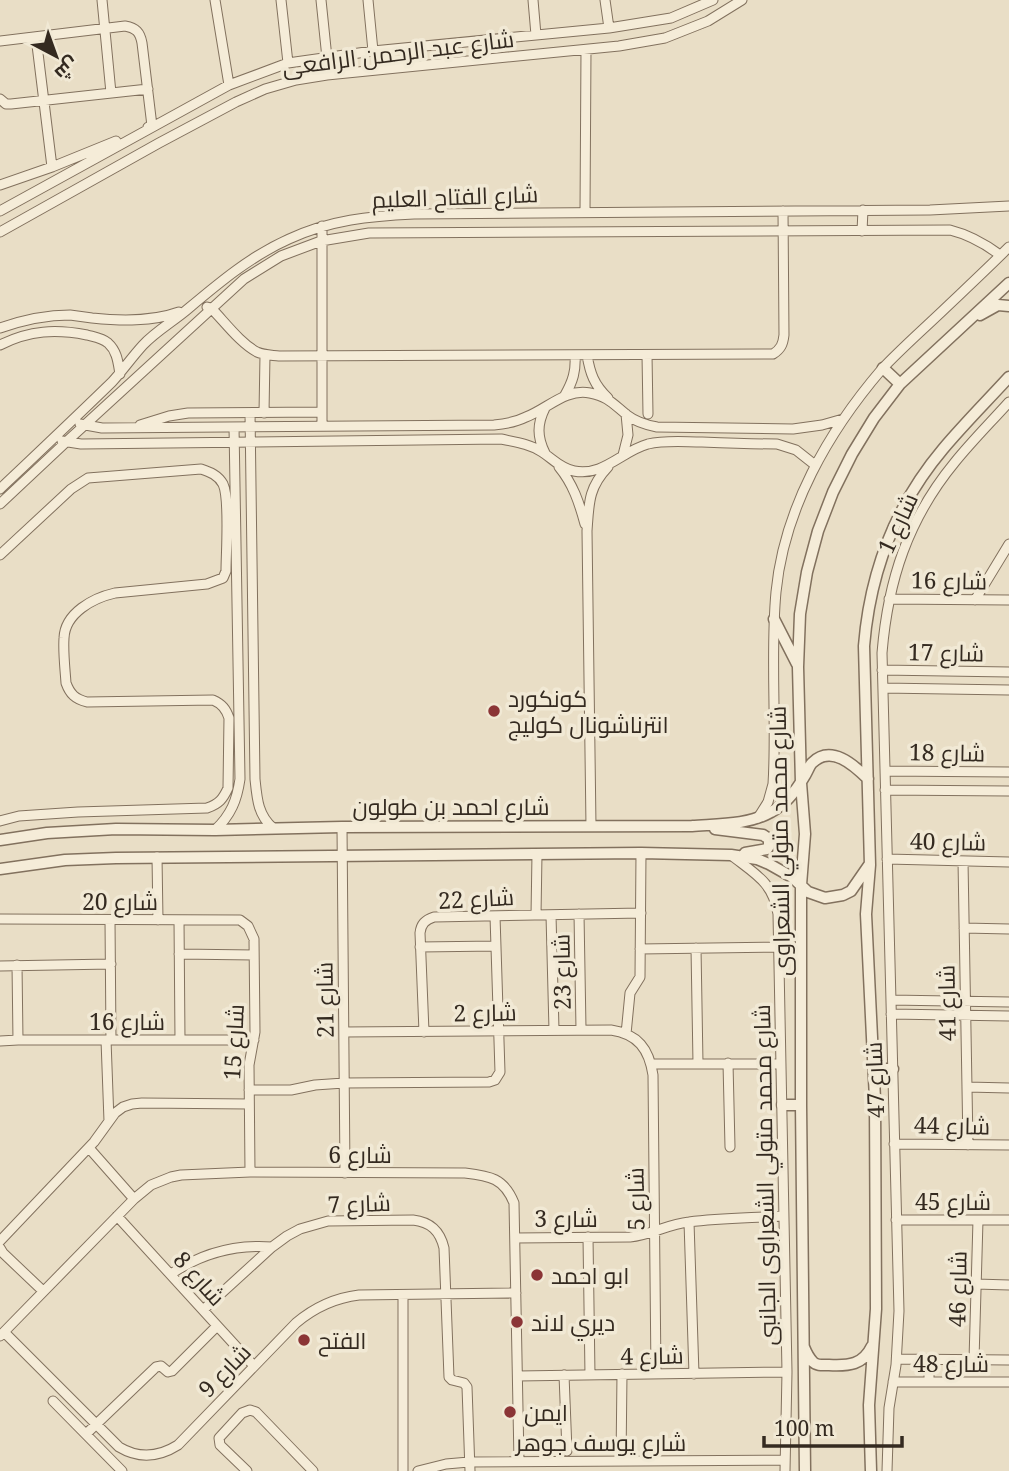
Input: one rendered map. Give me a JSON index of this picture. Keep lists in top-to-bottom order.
{
  "streets": {
    "street": [
      "شارع عبد الرحمن الرافعى",
      "شارع الفتاح العليم",
      "شارع 1",
      "شارع 16",
      "شارع 17",
      "شارع 18",
      "شارع احمد بن طولون",
      "شارع محمد متولي الشعراوى",
      "شارع 40",
      "شارع 22",
      "شارع 20",
      "شارع 23",
      "شارع 21",
      "شارع 41",
      "شارع 2",
      "شارع 15",
      "شارع 47",
      "شارع 44",
      "شارع 6",
      "شارع محمد متولي الشعراوى الجانبى",
      "شارع 5",
      "شارع 45",
      "شارع 7",
      "شارع 3",
      "شارع 8",
      "شارع 46",
      "شارع 4",
      "شارع 48",
      "شارع 9",
      "شارع يوسف جوهر"
    ]
  },
  "crossings": [
    ["شارع 1", "شارع 16"],
    ["شارع 1", "شارع 17"],
    ["شارع 1", "شارع 47"],
    ["شارع 16", "شارع 15"],
    ["شارع 17", "شارع 47"],
    ["شارع 18", "شارع 47"],
    ["شارع احمد بن طولون", "شارع محمد متولي الشعراوى"],
    ["شارع احمد بن طولون", "شارع 21"],
    ["شارع احمد بن طولون", "شارع محمد متولي الشعراوى الجانبى"],
    ["شارع 40", "شارع 41"],
    ["شارع 40", "شارع 47"],
    ["شارع 22", "شارع 23"],
    ["شارع 22", "شارع 2"],
    ["شارع 20", "شارع 15"],
    ["شارع 23", "شارع 2"],
    ["شارع 21", "شارع 2"],
    ["شارع 21", "شارع 6"],
    ["شارع 41", "شارع 44"],
    ["شارع 15", "شارع 6"],
    ["شارع 47", "شارع 44"],
    ["شارع 47", "شارع 45"],
    ["شارع 47", "شارع 48"],
    ["شارع 6", "شارع 3"],
    ["شارع 6", "شارع 8"],
    ["شارع 6", "شارع 4"],
    ["شارع 6", "شارع 9"],
    ["شارع 6", "شارع يوسف جوهر"],
    ["شارع محمد متولي الشعراوى الجانبى", "شارع 3"],
    ["شارع محمد متولي الشعراوى الجانبى", "شارع 4"],
    ["شارع محمد متولي الشعراوى الجانبى", "شارع يوسف جوهر"],
    ["شارع 5", "شارع 3"],
    ["شارع 5", "شارع 4"],
    ["شارع 45", "شارع 46"],
    ["شارع 7", "شارع 8"],
    ["شارع 7", "شارع 9"],
    ["شارع 7", "شارع يوسف جوهر"],
    ["شارع 8", "شارع 9"],
    ["شارع 46", "شارع 48"]
  ],
  "places": [
    "كونكورد انترناشونال كوليج",
    "ابو احمد",
    "ديري لاند",
    "الفتح",
    "ايمن"
  ],
  "scale_bar": "100 m",
  "north": "bottom right"
}
